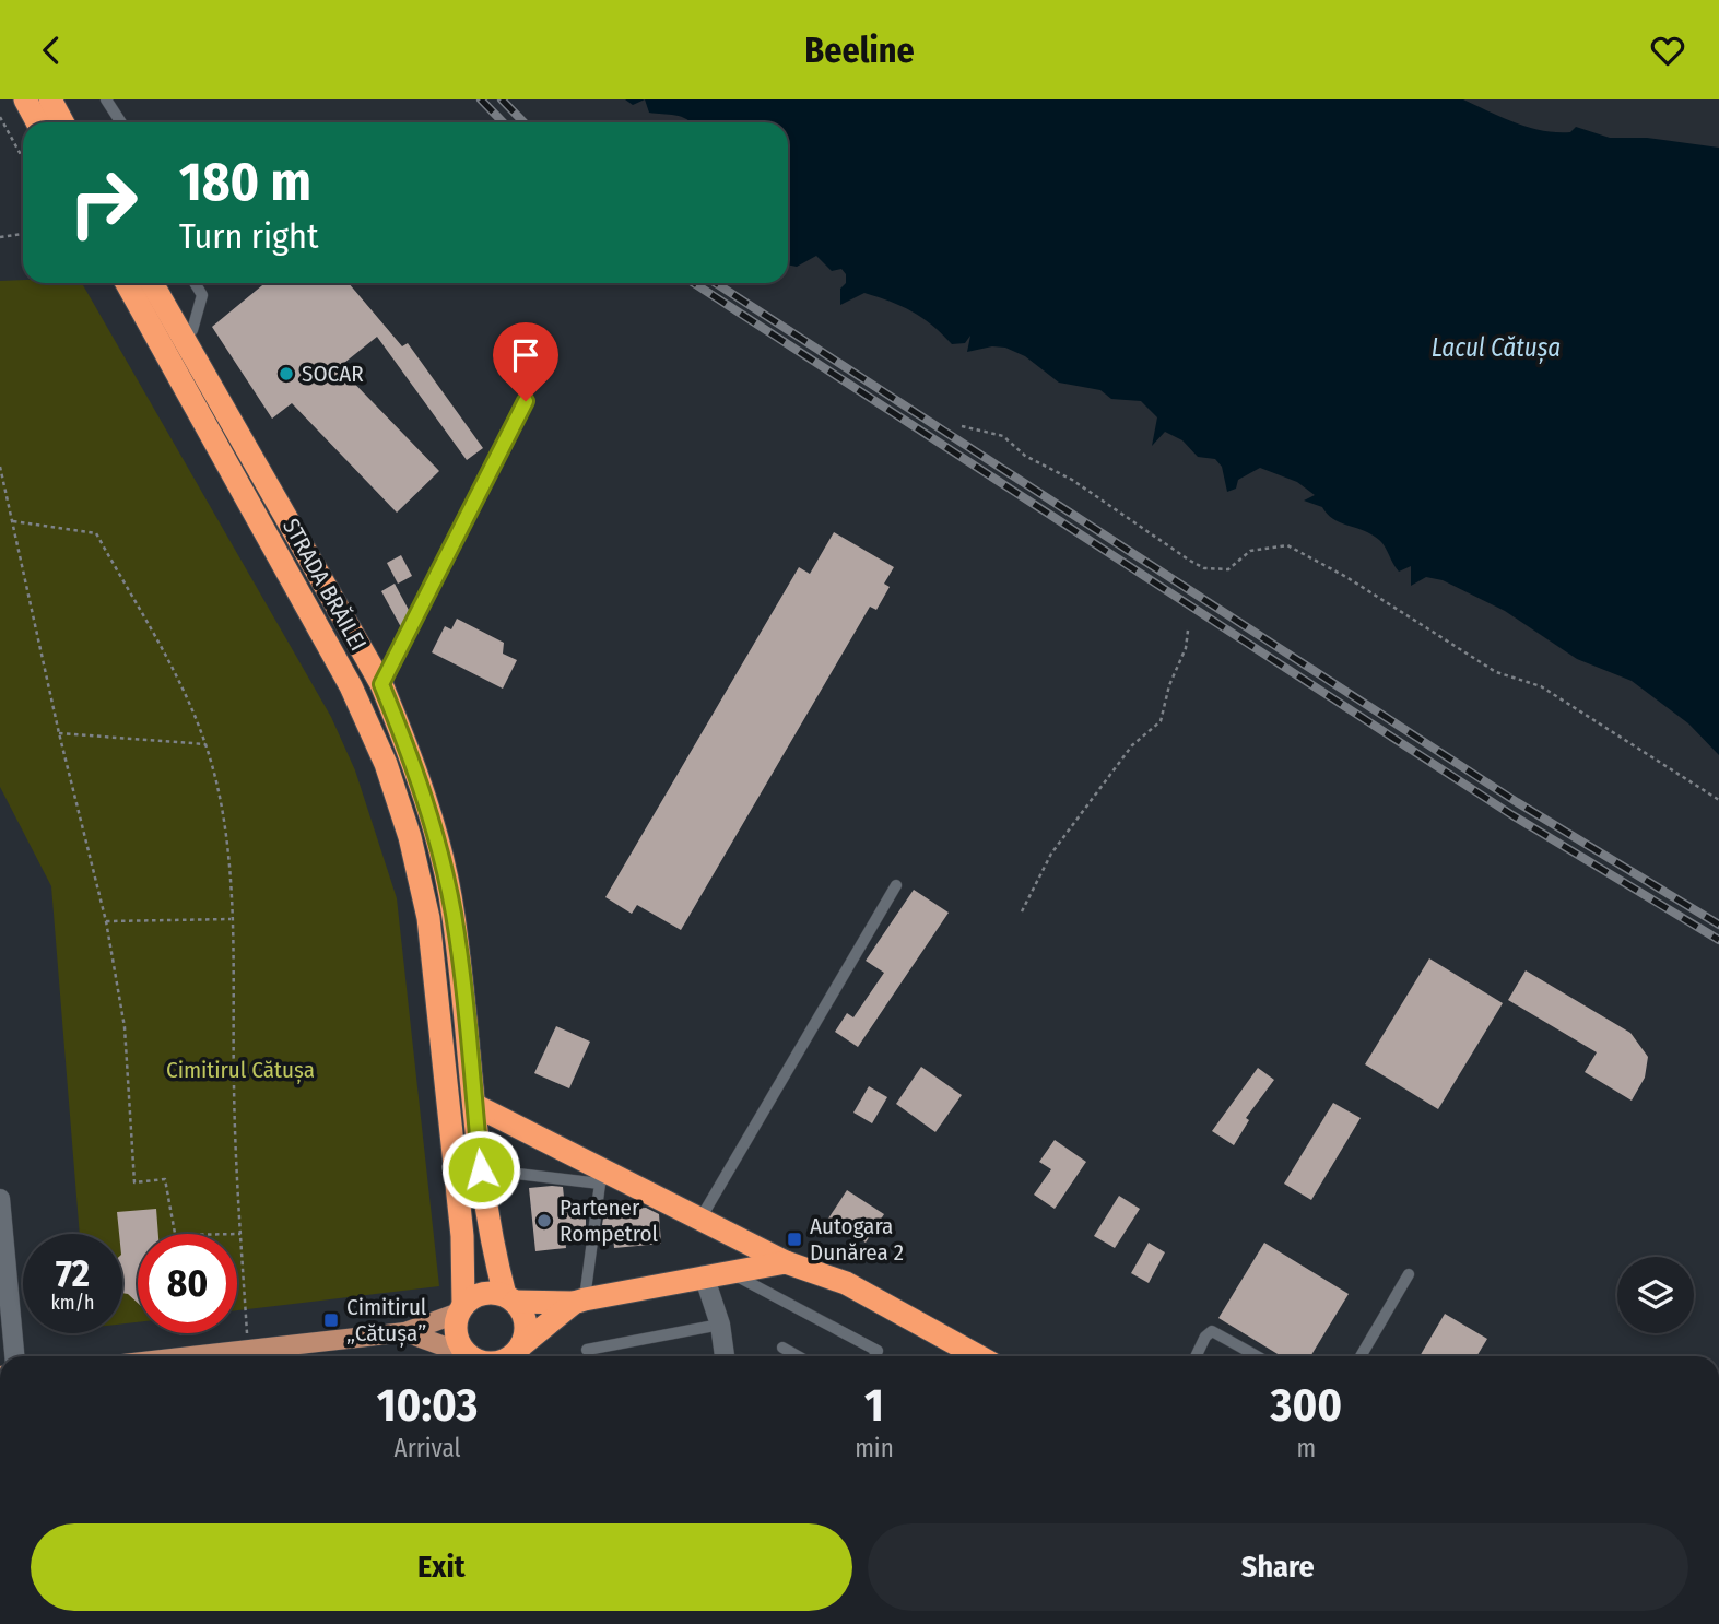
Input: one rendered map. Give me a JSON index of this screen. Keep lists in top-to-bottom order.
{
  "streets": {
    "highway": ["STRADA BRĂILEI"]
  },
  "water": ["Lacul Cătușa"],
  "parks": ["Cimitirul Cătușa"],
  "places": {
    "other": ["SOCAR", "Partener Rompetrol"],
    "transit": ["Autogara Dunărea 2", "Cimitirul „Cătușa”"]
  },
  "page": {
    "header": "Beeline",
    "turn": ["180 m", "Turn right"],
    "speed": "72 km/h",
    "limit": "80",
    "eta": [
      "10:03",
      "Arrival",
      "1",
      "min",
      "300",
      "m"
    ],
    "buttons": ["Exit", "Share"]
  }
}
